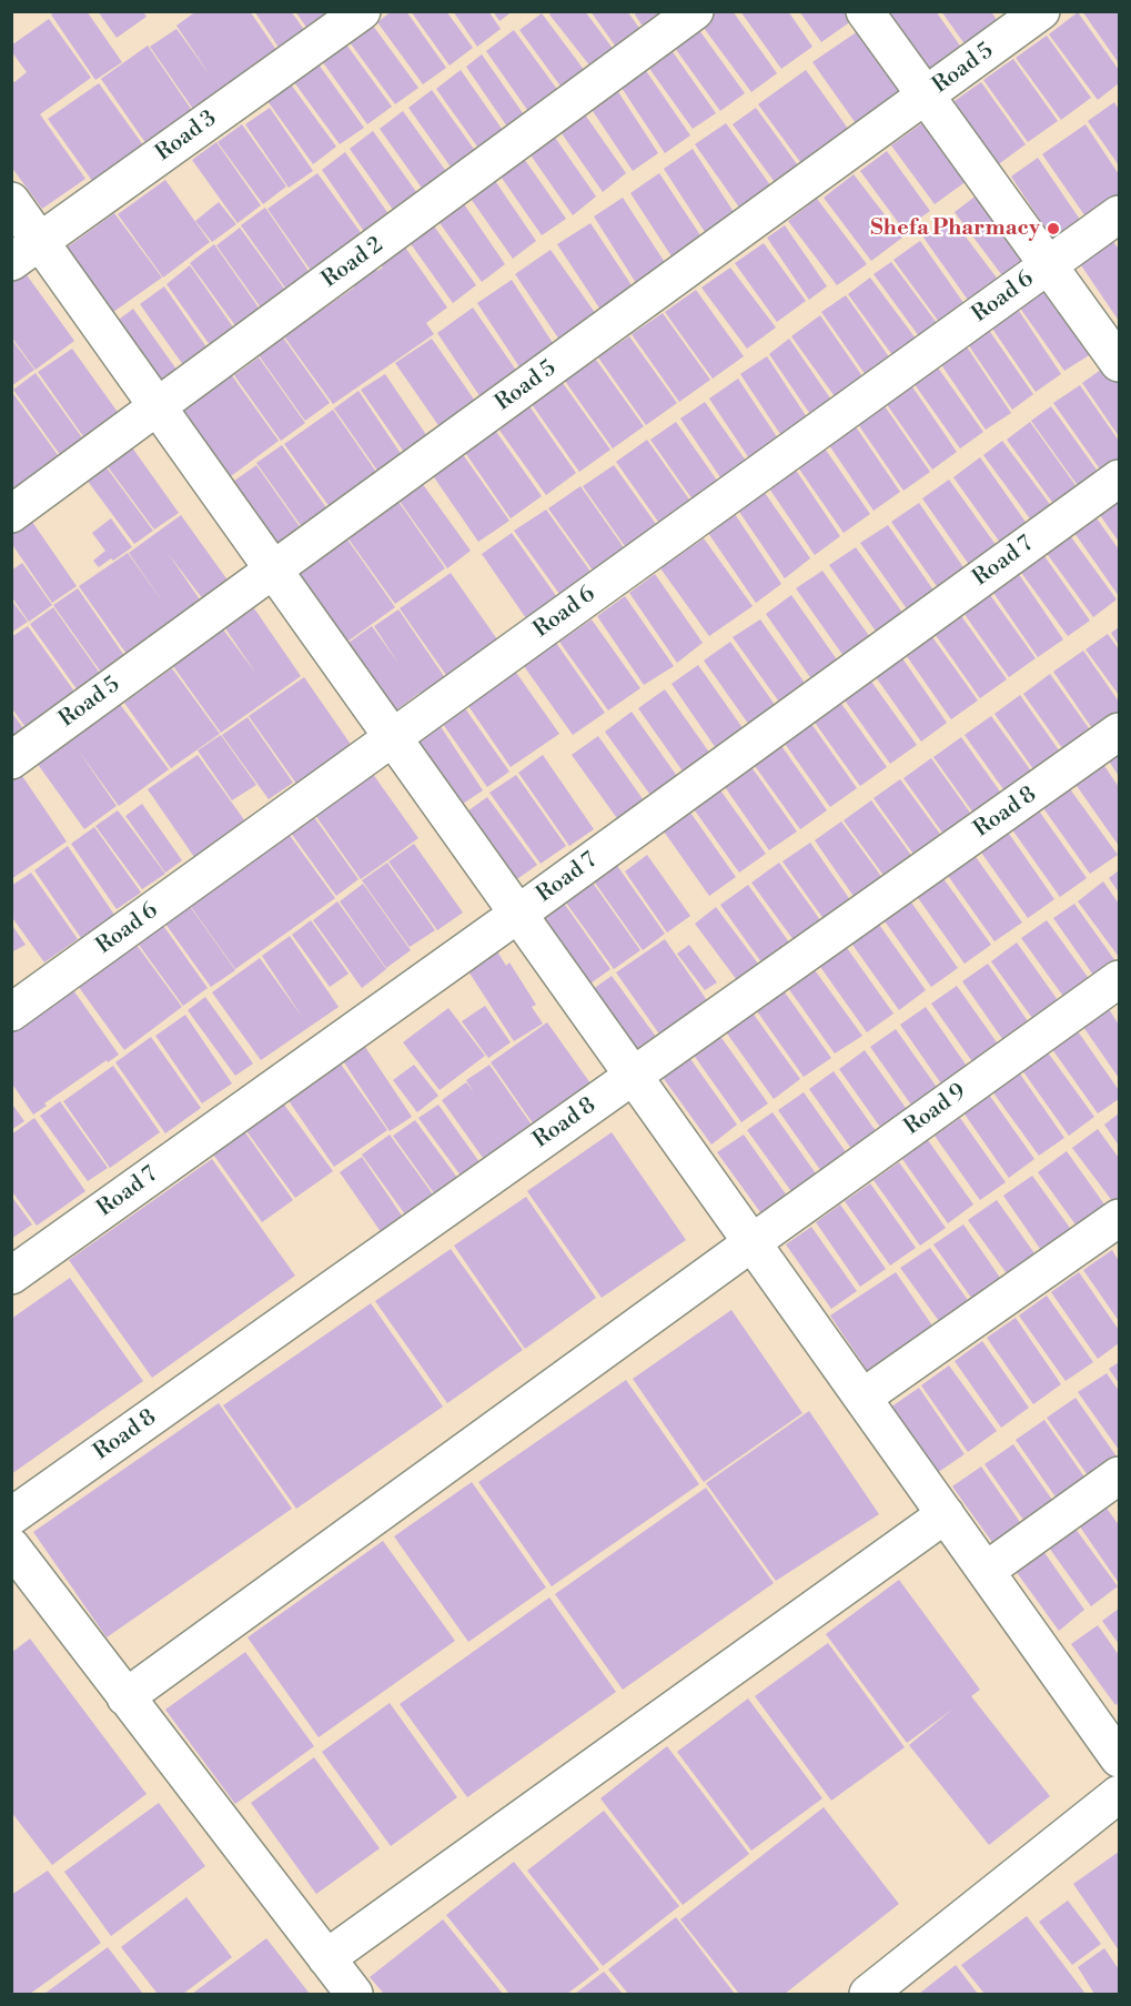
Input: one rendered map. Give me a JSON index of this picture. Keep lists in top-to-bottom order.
{
  "streets": {
    "street": [
      "Road 5",
      "Road 3",
      "Road 2",
      "Road 6",
      "Road 7",
      "Road 8",
      "Road 9"
    ]
  },
  "places": ["Shefa Pharmacy"]
}
